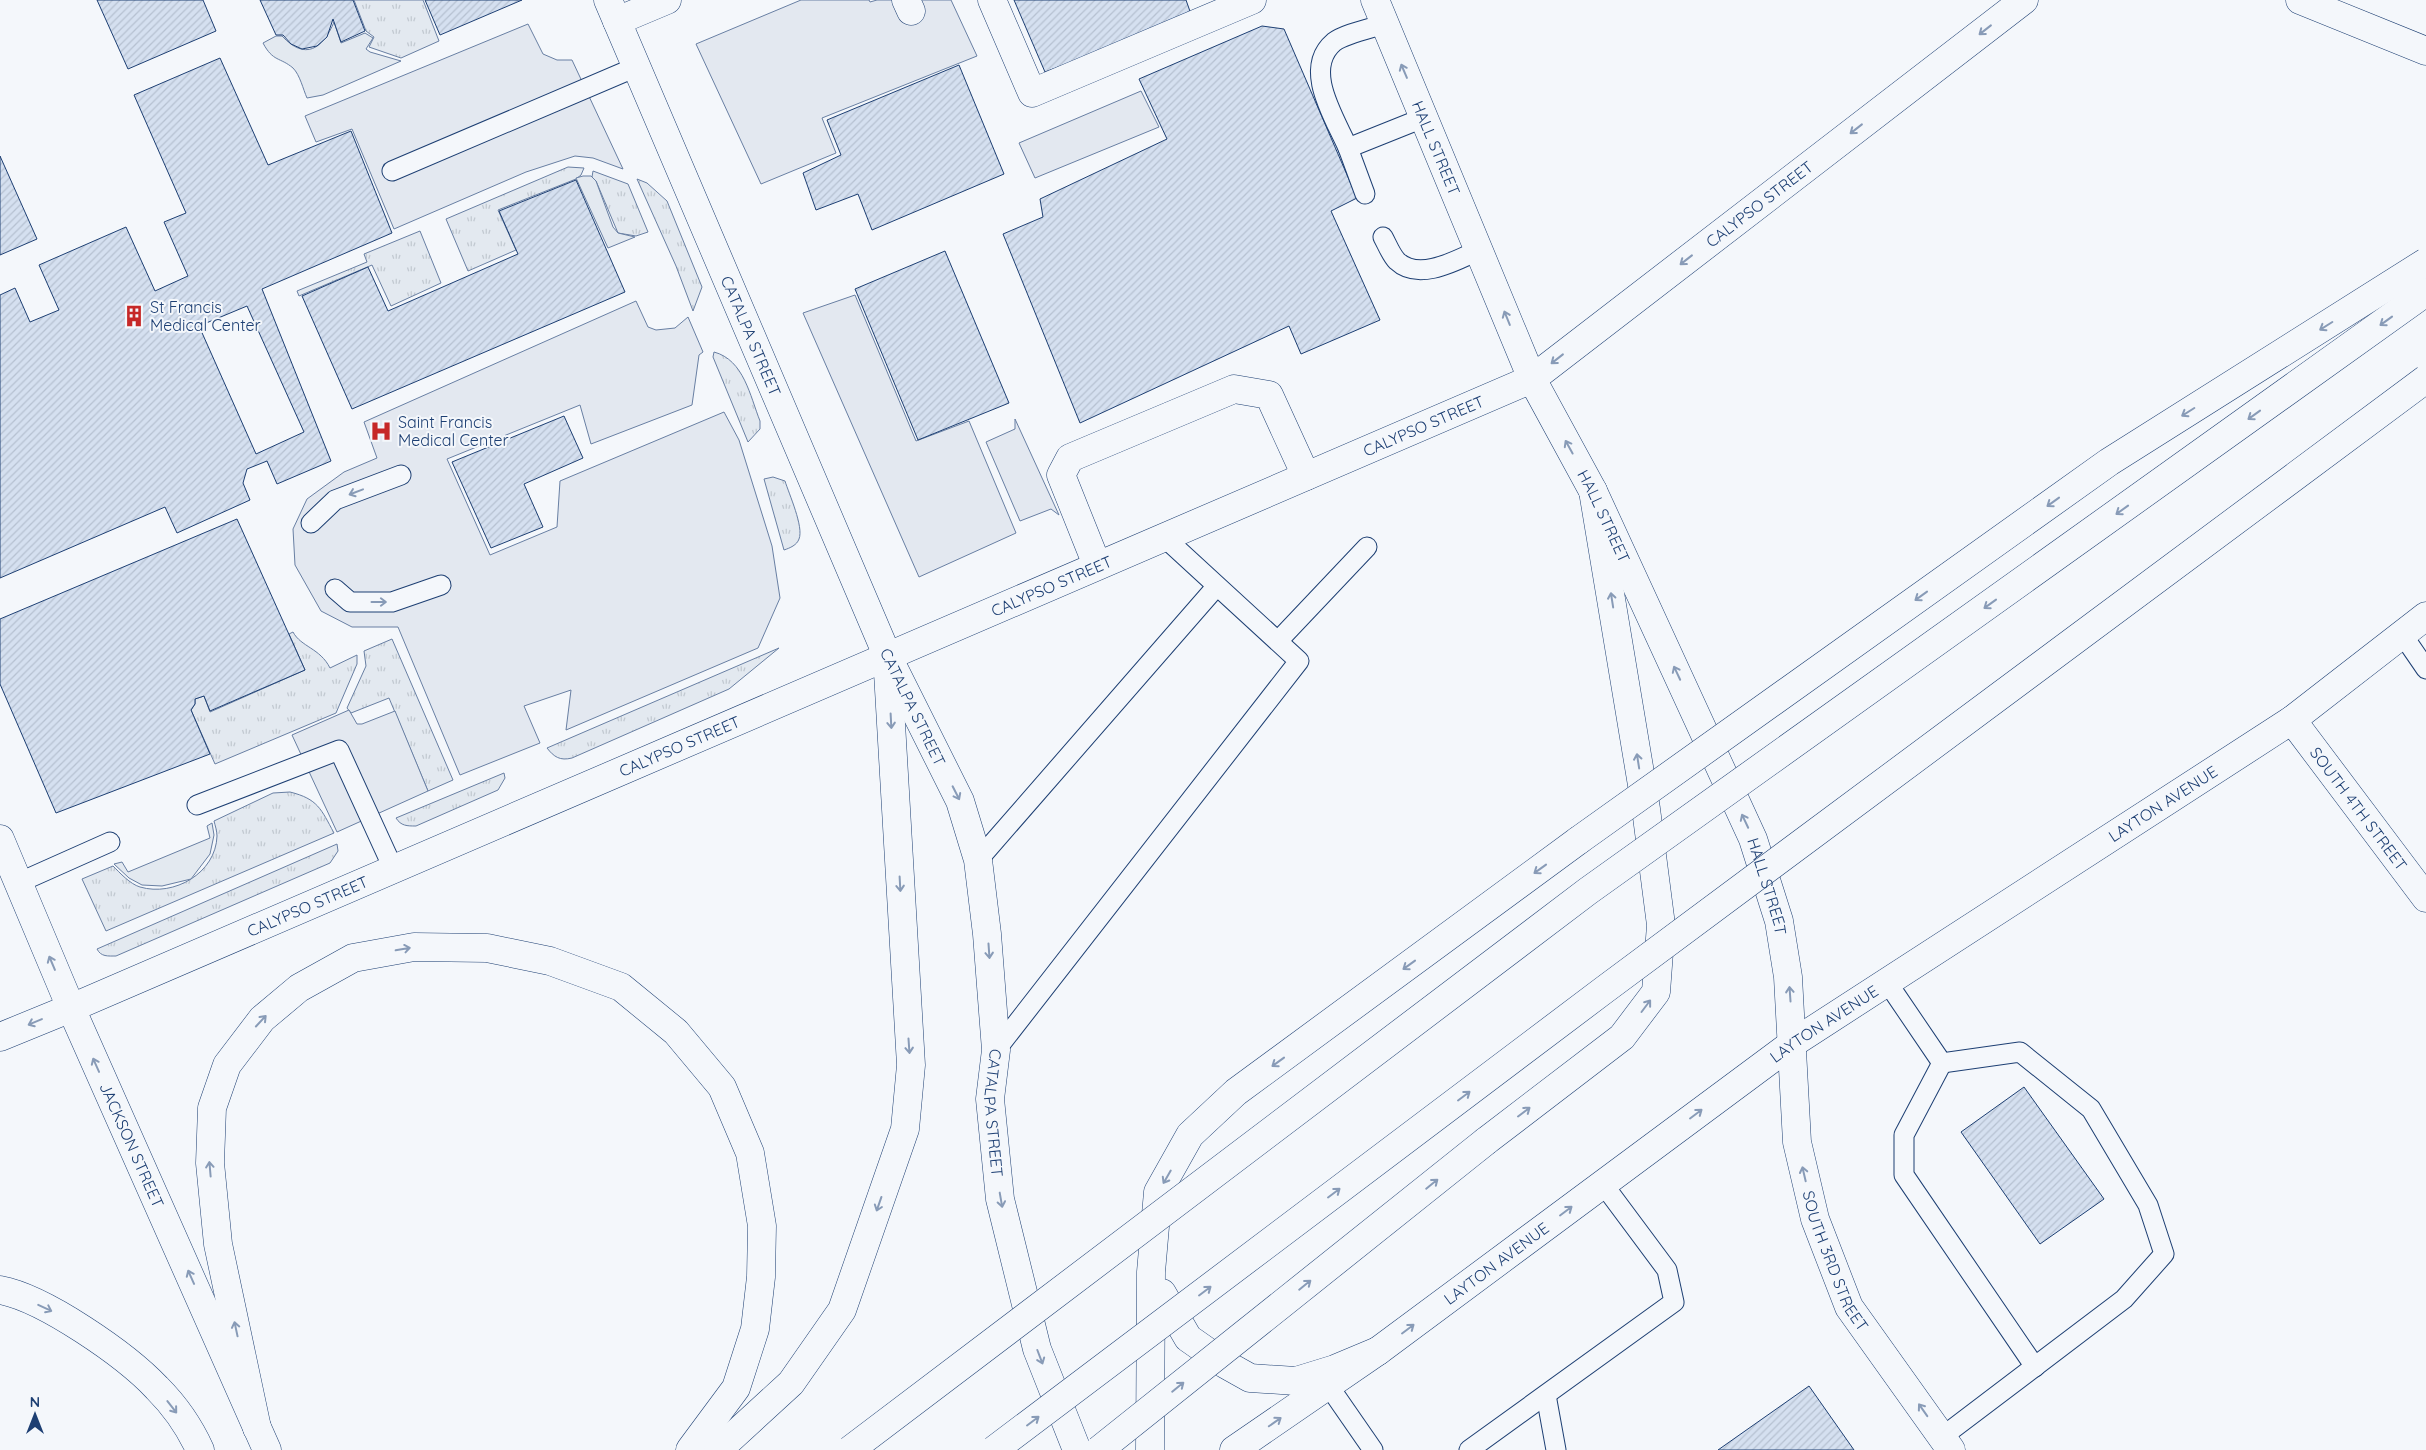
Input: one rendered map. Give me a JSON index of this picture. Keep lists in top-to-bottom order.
{
  "streets": {
    "main road": [
      "HALL STREET",
      "CALYPSO STREET",
      "CATALPA STREET",
      "LAYTON AVENUE",
      "SOUTH 4TH STREET",
      "JACKSON STREET",
      "SOUTH 3RD STREET"
    ]
  },
  "crossings": [
    ["HALL STREET", "CALYPSO STREET"],
    ["HALL STREET", "LAYTON AVENUE"],
    ["HALL STREET", "SOUTH 3RD STREET"],
    ["CALYPSO STREET", "CATALPA STREET"],
    ["CALYPSO STREET", "JACKSON STREET"],
    ["LAYTON AVENUE", "SOUTH 4TH STREET"],
    ["LAYTON AVENUE", "SOUTH 3RD STREET"]
  ],
  "one_way": [
    "HALL STREET",
    "CATALPA STREET",
    "JACKSON STREET",
    "SOUTH 3RD STREET"
  ],
  "places": {
    "building": ["St Francis Medical Center"],
    "hospital": ["Saint Francis Medical Center"]
  },
  "north": "top"
}
